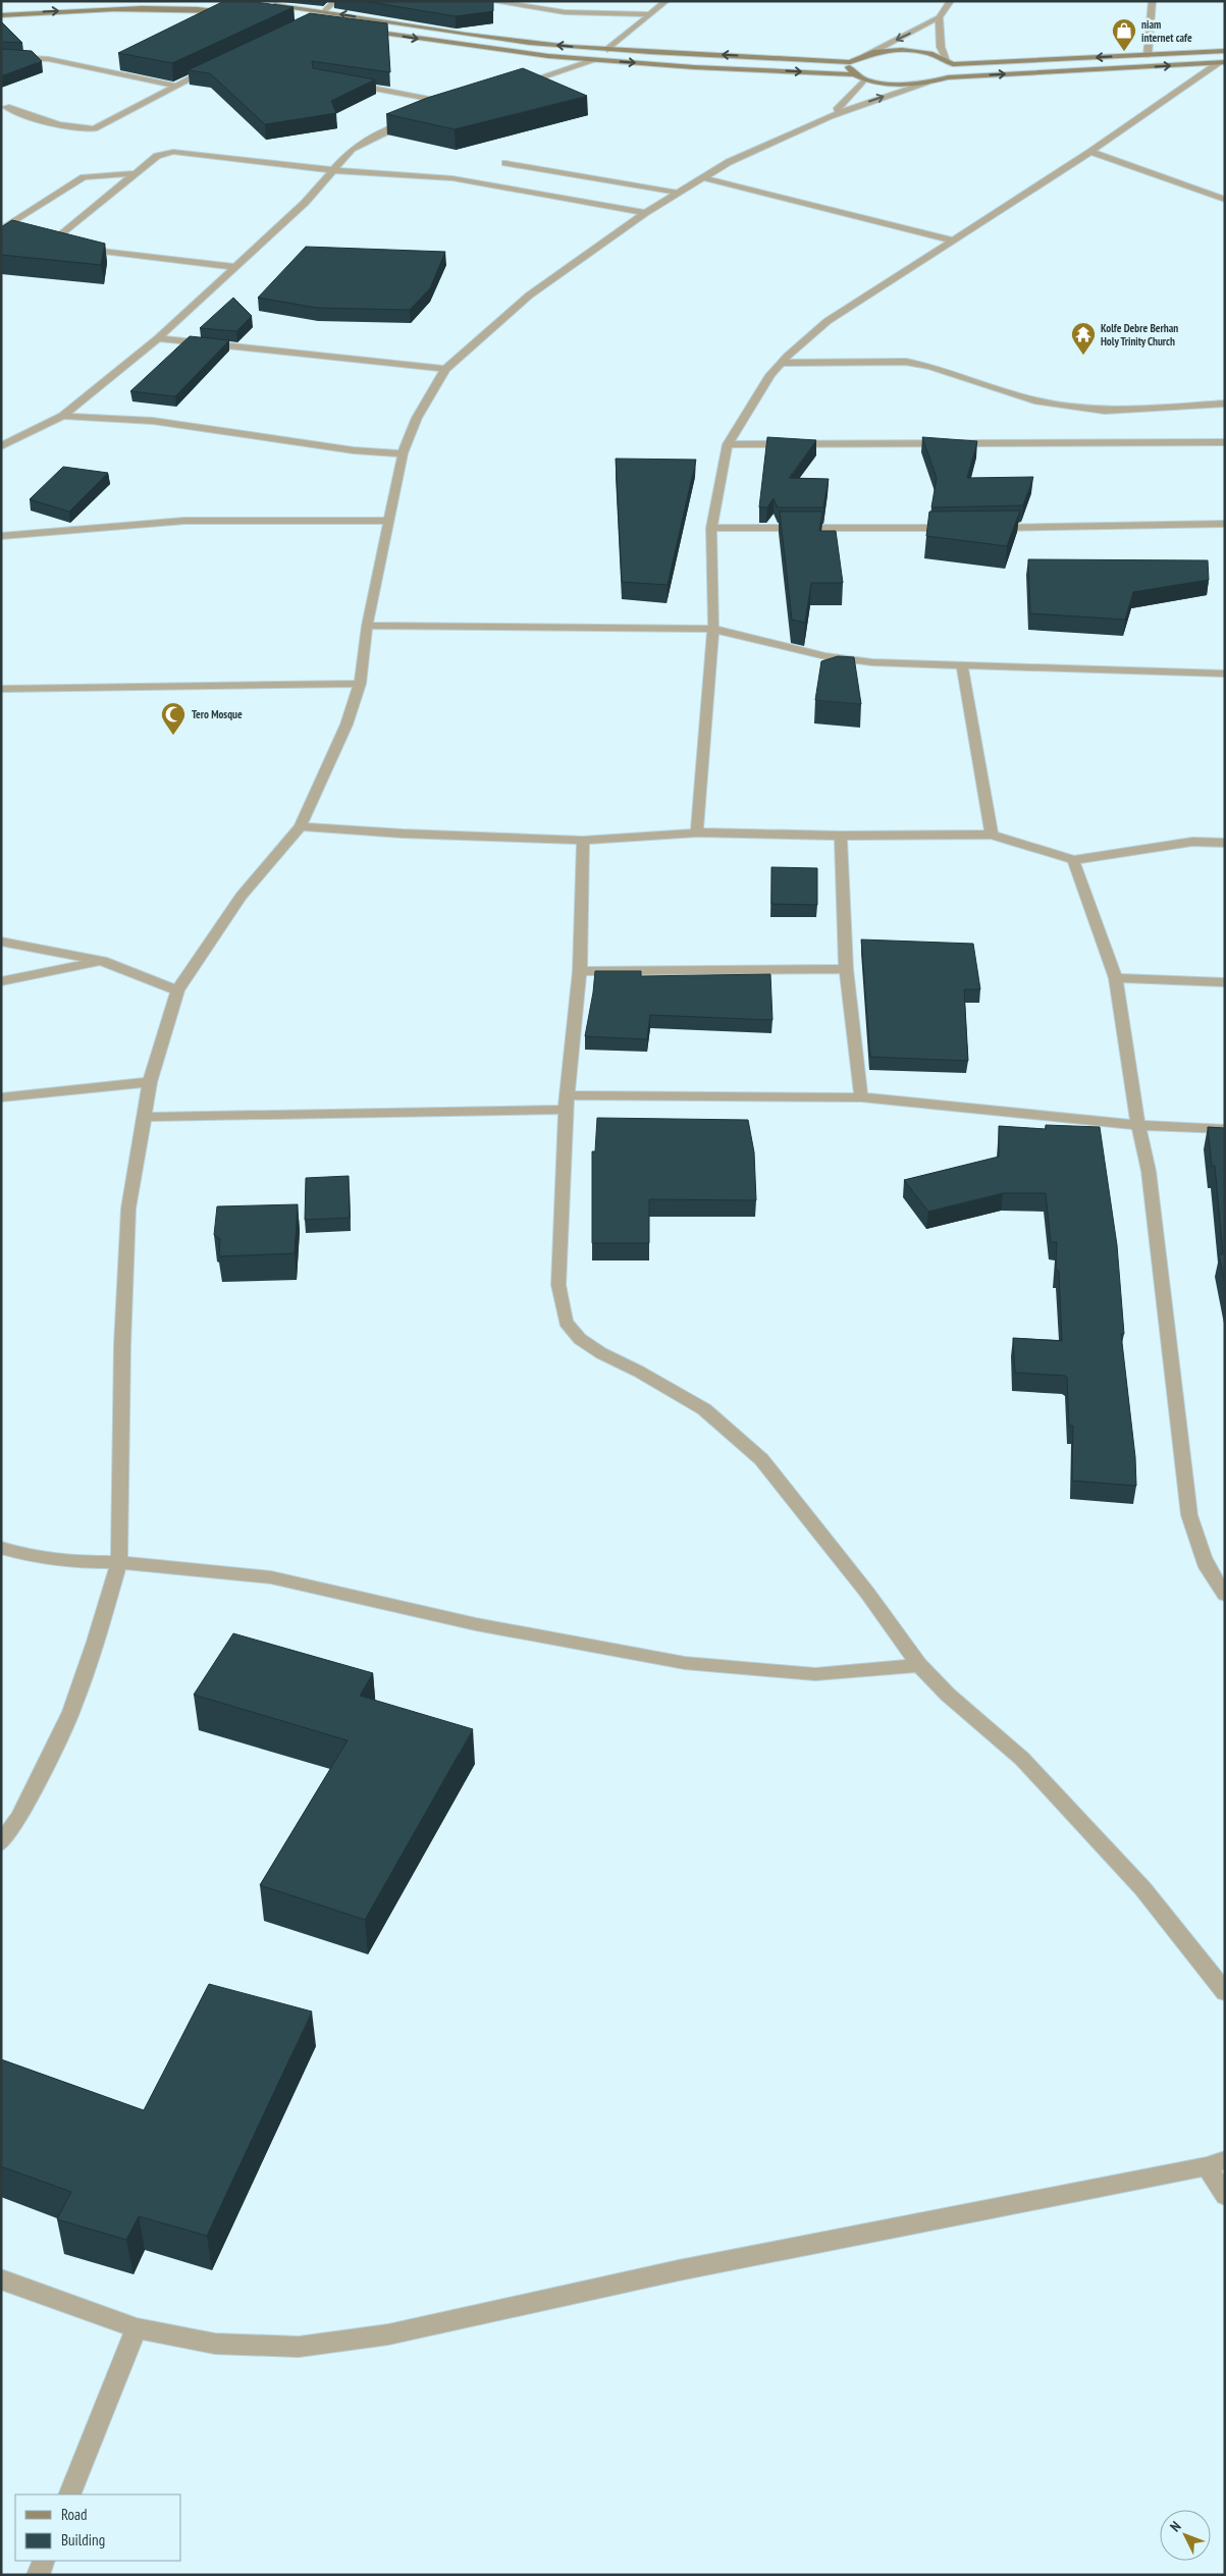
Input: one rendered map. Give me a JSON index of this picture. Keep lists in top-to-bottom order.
{
  "places": {
    "shop": ["niam internet cafe"],
    "temple": ["Kolfe Debre Berhan Holy Trinity Church"],
    "mosque": ["Tero Mosque"]
  },
  "legend": ["Road", "Building"],
  "north": "top left"
}
